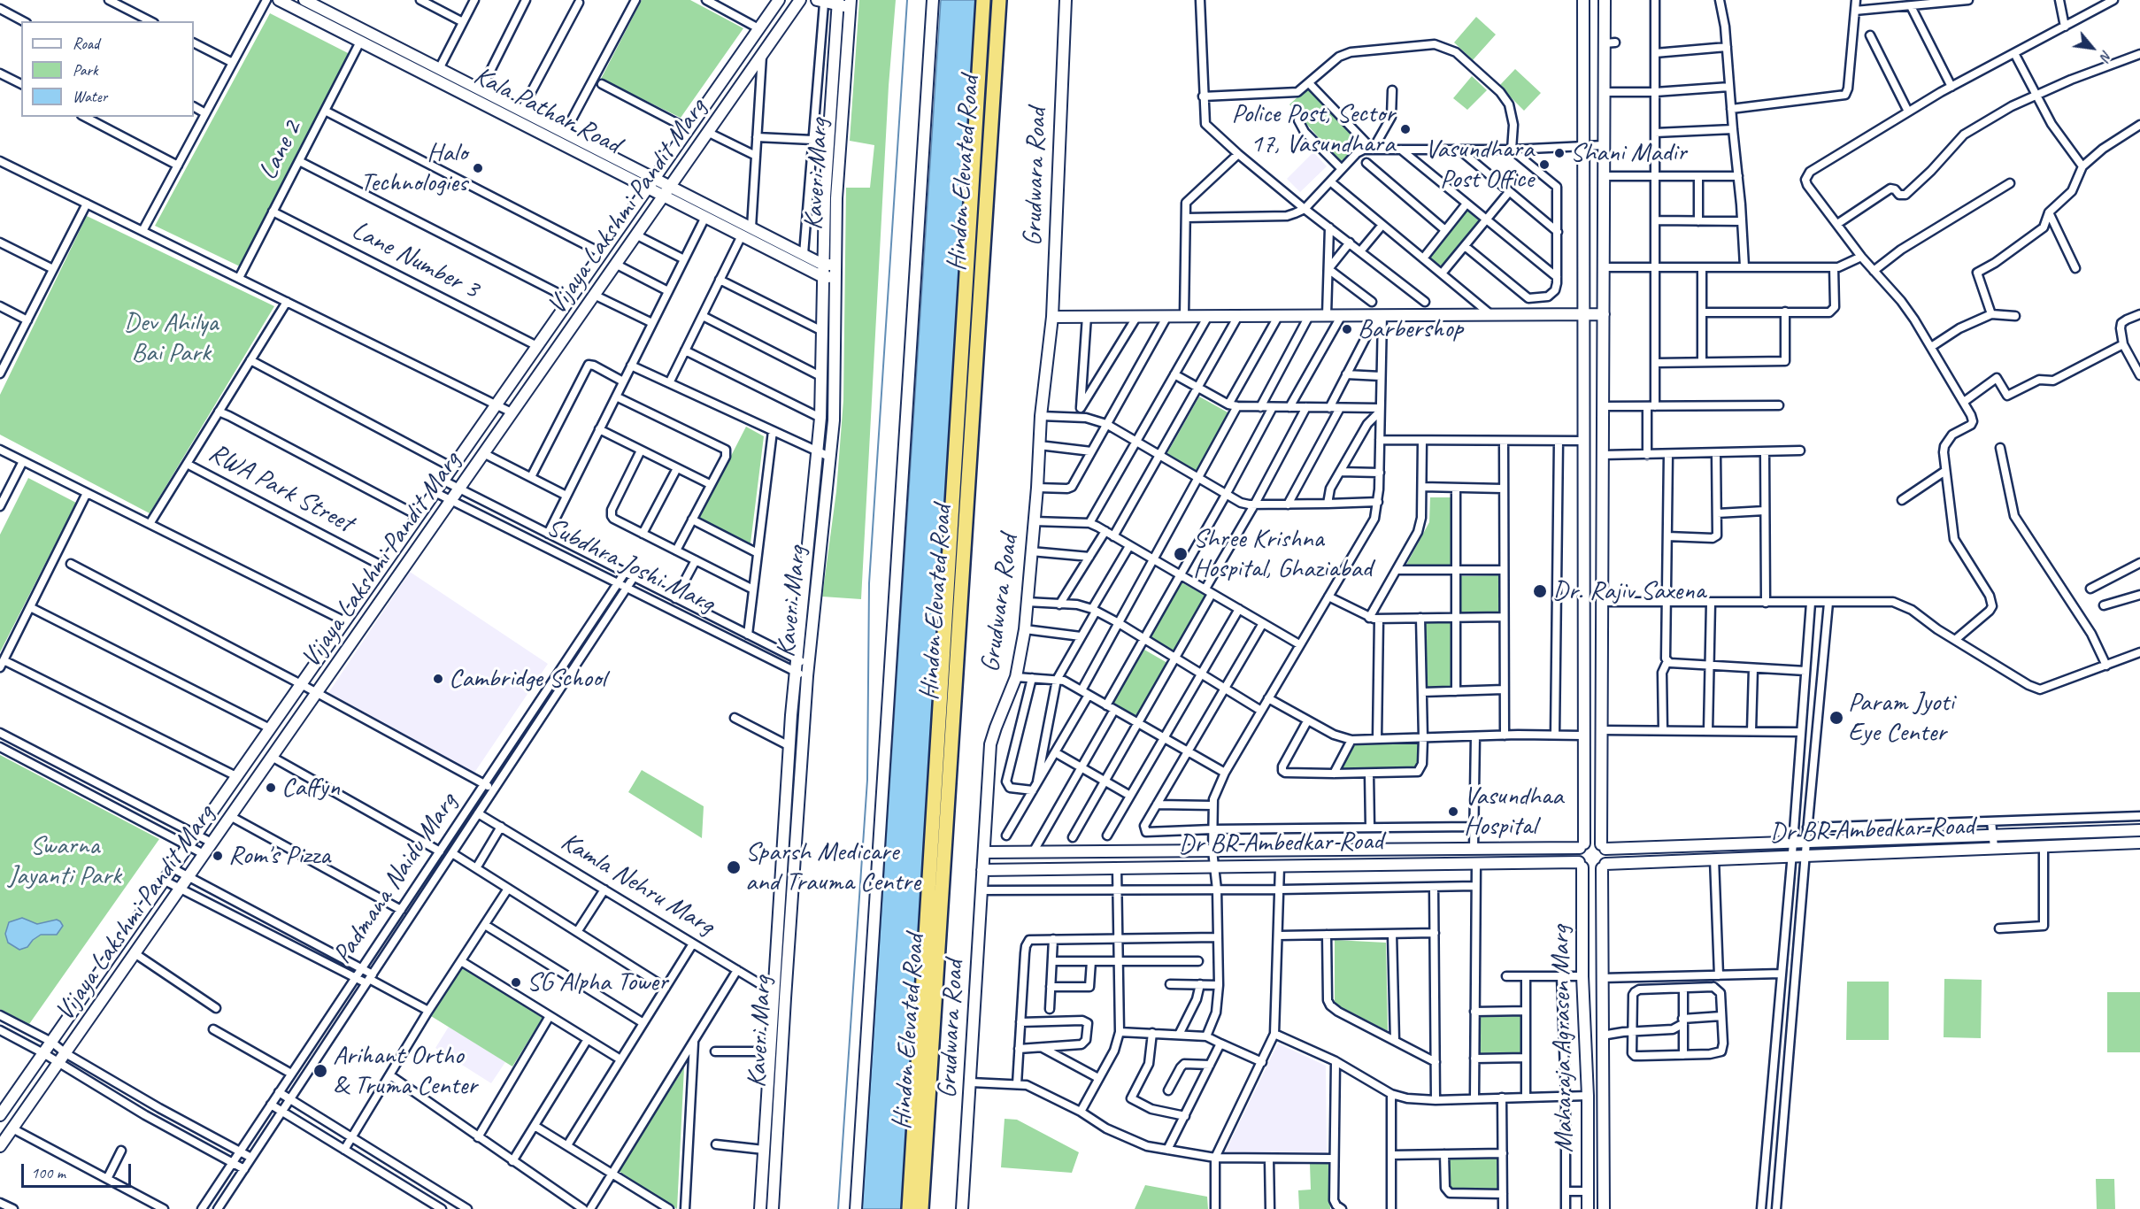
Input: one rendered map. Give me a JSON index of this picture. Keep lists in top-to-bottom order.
{
  "streets": {
    "highway": ["Hindon Elevated Road"],
    "street": [
      "Kala Pathar Road",
      "Lane 2",
      "Kaveri Marg",
      "Grudwara Road",
      "Vijaya Lakshmi Pandit Marg",
      "Lane Number 3",
      "RWA Park Street",
      "Subdhra Joshi Marg",
      "Dr BR Ambedkar Road",
      "Padmana Naidu Marg",
      "Kamla Nehru Marg",
      "Maharaja Agrasen Marg"
    ]
  },
  "crossings": [
    ["Kala Pathar Road", "Lane 2"],
    ["Kala Pathar Road", "Kaveri Marg"],
    ["Kala Pathar Road", "Vijaya Lakshmi Pandit Marg"],
    ["Lane 2", "Lane Number 3"],
    ["Kaveri Marg", "Subdhra Joshi Marg"],
    ["Kaveri Marg", "Kamla Nehru Marg"],
    ["Grudwara Road", "Dr BR Ambedkar Road"],
    ["Vijaya Lakshmi Pandit Marg", "Lane Number 3"],
    ["Vijaya Lakshmi Pandit Marg", "RWA Park Street"],
    ["Vijaya Lakshmi Pandit Marg", "Subdhra Joshi Marg"],
    ["Subdhra Joshi Marg", "Padmana Naidu Marg"],
    ["Dr BR Ambedkar Road", "Maharaja Agrasen Marg"],
    ["Padmana Naidu Marg", "Kamla Nehru Marg"]
  ],
  "parks": ["Dev Ahilya Bai Park", "Swarna Jayanti Park"],
  "places": [
    "Police Post, Sector 17, Vasundhara",
    "Shani Madir",
    "Vasundhara Post Office",
    "Halo Technologies",
    "Barbershop",
    "Shree Krishna Hospital, Ghaziabad",
    "Dr. Rajiv Saxena",
    "Cambridge School",
    "Param Jyoti Eye Center",
    "Caffyn",
    "Vasundhaa Hospital",
    "Rom's Pizza",
    "Sparsh Medicare and Trauma Centre",
    "SG Alpha Tower",
    "Arihant Ortho & Truma Center"
  ],
  "legend": ["Road", "Park", "Water"],
  "scale_bar": "100 m",
  "north": "bottom right"
}
